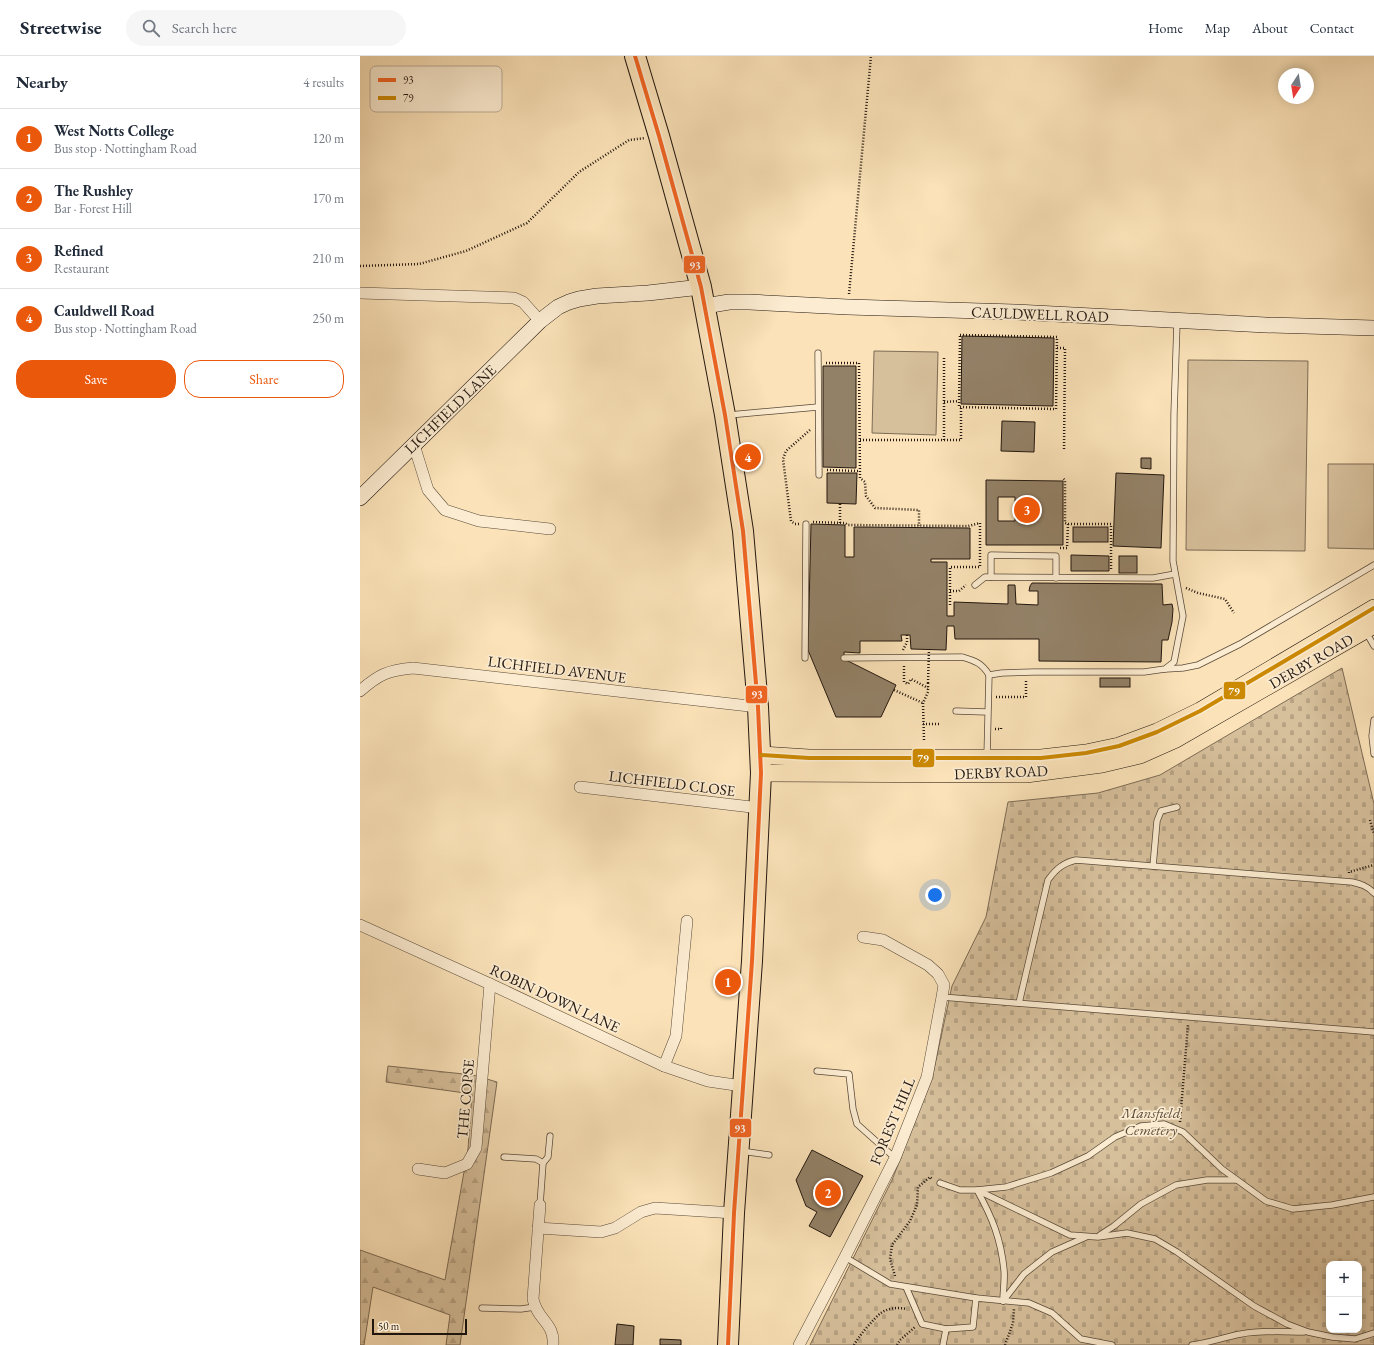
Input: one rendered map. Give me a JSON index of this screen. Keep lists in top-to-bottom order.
{
  "streets": {
    "main road": ["DERBY ROAD"],
    "street": [
      "CAULDWELL ROAD",
      "LICHFIELD LANE",
      "LICHFIELD AVENUE",
      "LICHFIELD CLOSE",
      "ROBIN DOWN LANE",
      "THE COPSE",
      "FOREST HILL"
    ]
  },
  "crossings": [
    ["ROBIN DOWN LANE", "THE COPSE"]
  ],
  "parks": ["Mansfield Cemetery"],
  "lines": ["transit line 93", "transit line 79"],
  "legend": ["93", "79"],
  "scale_bar": "50 m",
  "north": "bottom",
  "page": {
    "header": "Streetwise",
    "search": "Search here",
    "nav": [
      "Home",
      "Map",
      "About",
      "Contact"
    ],
    "heading": ["Nearby", "4 results"],
    "list": [
      {
        "mark": "1",
        "name": "West Notts College",
        "note": "Bus stop · Nottingham Road",
        "value": "120 m"
      },
      {
        "mark": "2",
        "name": "The Rushley",
        "note": "Bar · Forest Hill",
        "value": "170 m"
      },
      {
        "mark": "3",
        "name": "Refined",
        "note": "Restaurant",
        "value": "210 m"
      },
      {
        "mark": "4",
        "name": "Cauldwell Road",
        "note": "Bus stop · Nottingham Road",
        "value": "250 m"
      }
    ],
    "buttons": ["Save", "Share"],
    "pins": [
      "4",
      "3",
      "1",
      "2"
    ],
    "map_buttons": ["+", "−"],
    "scale": "50 m"
  }
}
